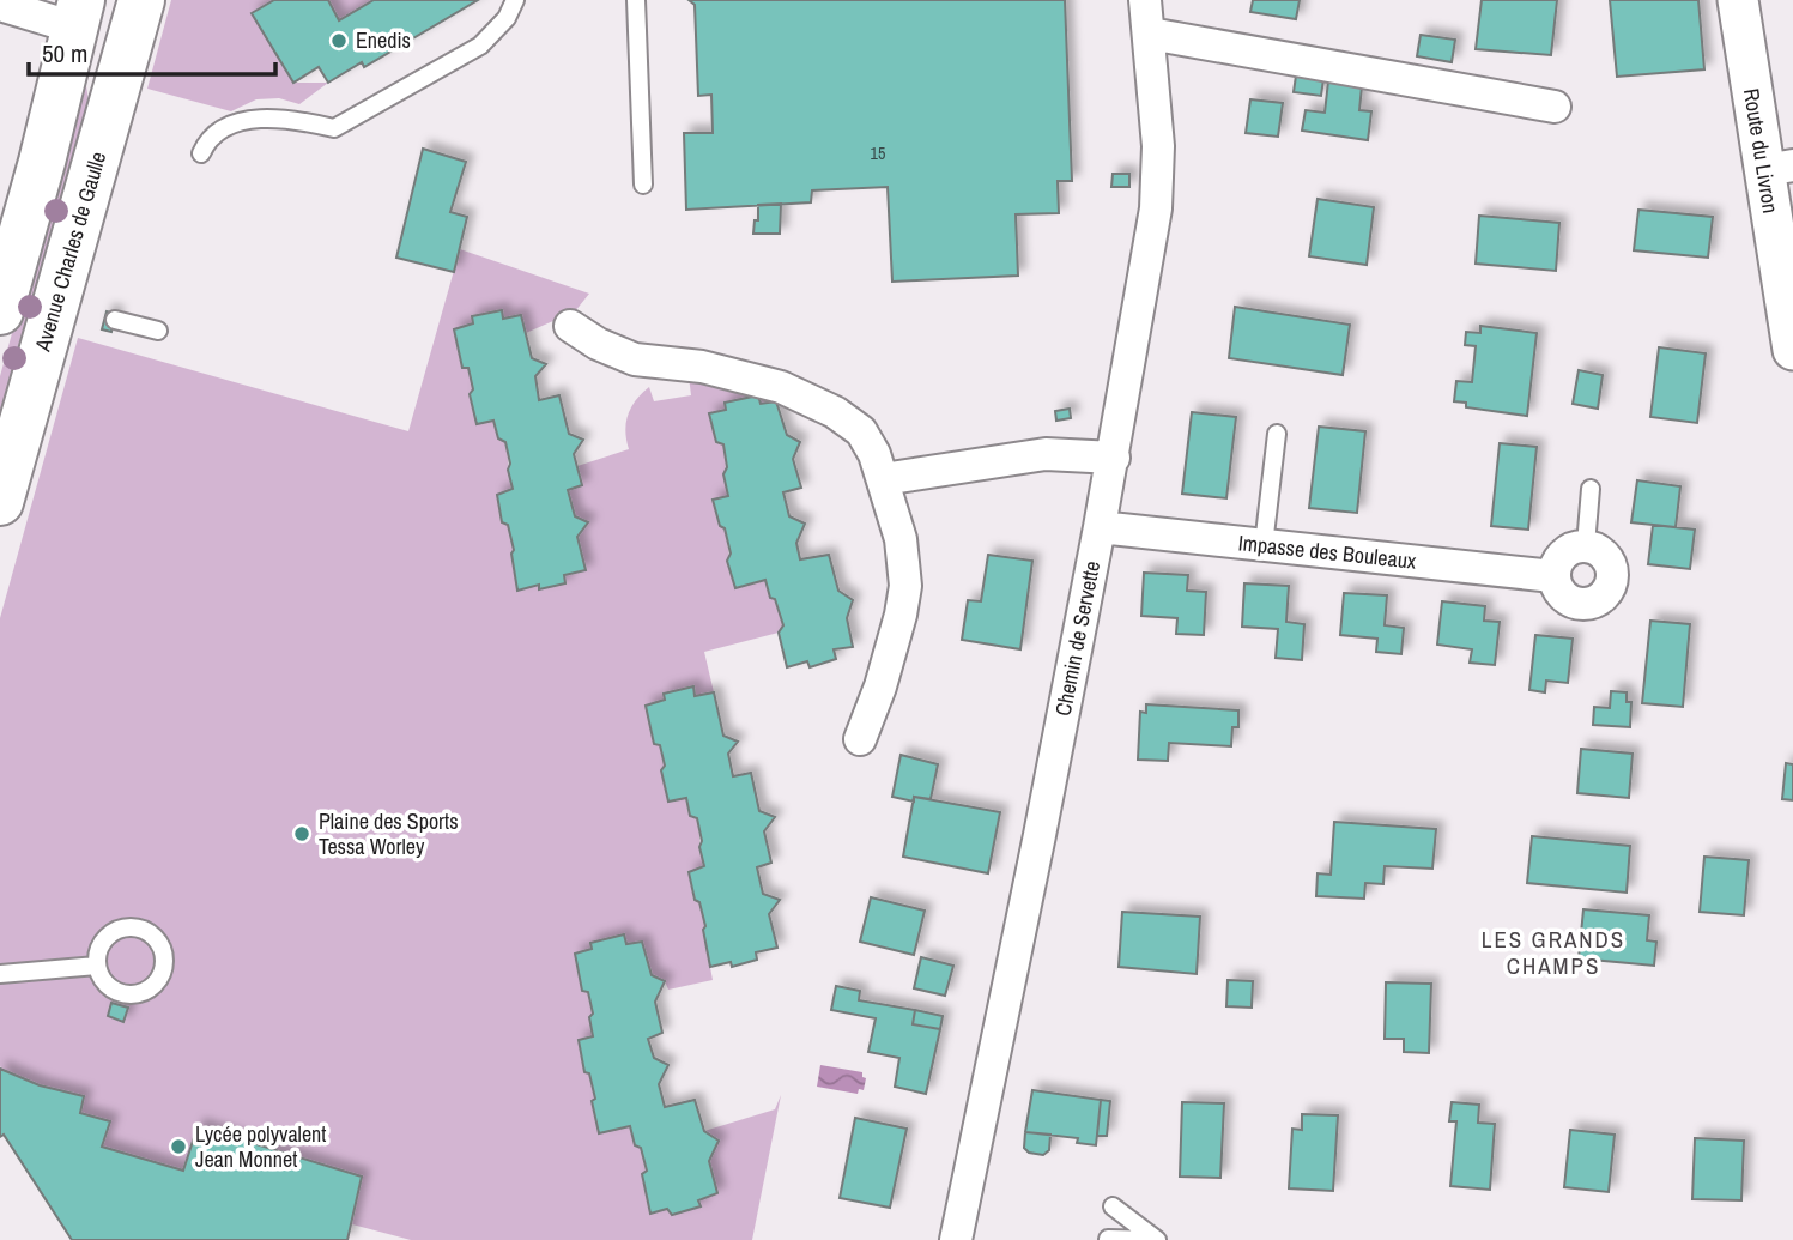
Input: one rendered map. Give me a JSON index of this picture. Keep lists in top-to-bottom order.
{
  "streets": {
    "main road": ["Avenue Charles de Gaulle"],
    "street": ["Route du Livron", "Impasse des Bouleaux", "Chemin de Servette"]
  },
  "crossings": [
    ["Impasse des Bouleaux", "Chemin de Servette"]
  ],
  "districts": ["LES GRANDS CHAMPS"],
  "places": ["Enedis", "Plaine des Sports Tessa Worley", "Lycée polyvalent Jean Monnet"],
  "house_numbers": ["15"],
  "scale_bar": "50 m"
}
